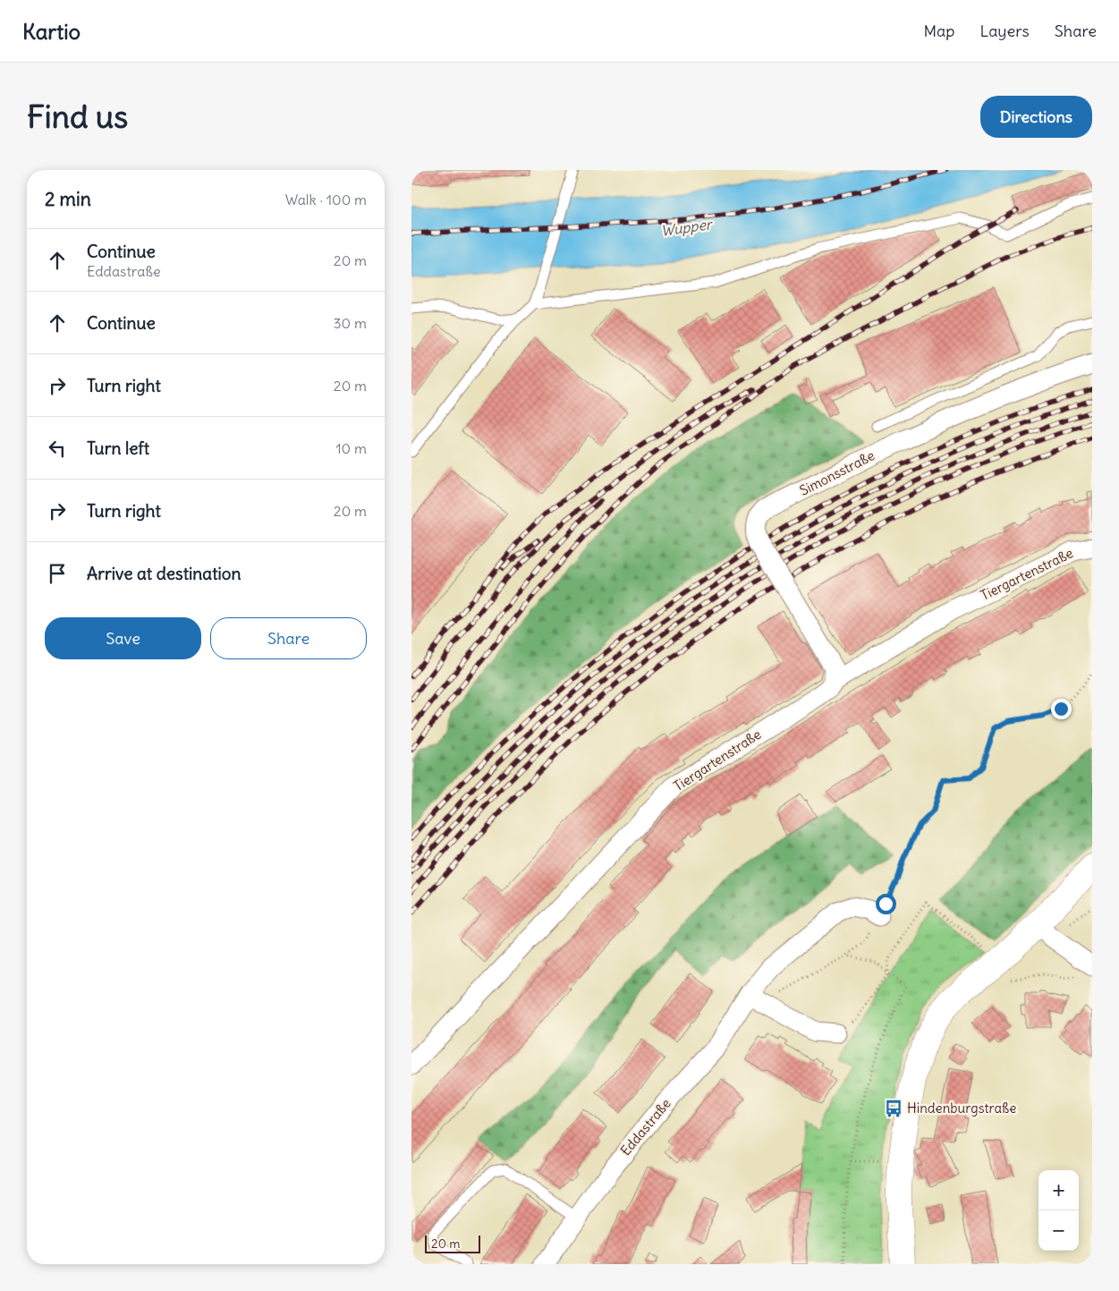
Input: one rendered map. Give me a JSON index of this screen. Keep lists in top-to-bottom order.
{
  "streets": {
    "street": ["Simonsstraße", "Tiergartenstraße", "Eddastraße"]
  },
  "crossings": [
    ["Simonsstraße", "Tiergartenstraße"]
  ],
  "water": ["Wupper"],
  "places": {
    "bus stop": ["Hindenburgstraße"]
  },
  "scale_bar": "20 m",
  "page": {
    "header": "Kartio",
    "nav": ["Map", "Layers", "Share"],
    "buttons": [
      "Directions",
      ["Save", "Share"]
    ],
    "title": "Find us",
    "heading": ["2 min", "Walk · 100 m"],
    "list": [
      ["Continue", "Eddastraße", "20 m"],
      ["Continue", "30 m"],
      ["Turn right", "20 m"],
      ["Turn left", "10 m"],
      ["Turn right", "20 m"],
      "Arrive at destination"
    ],
    "map_buttons": ["+", "−"],
    "scale": "20 m"
  }
}
